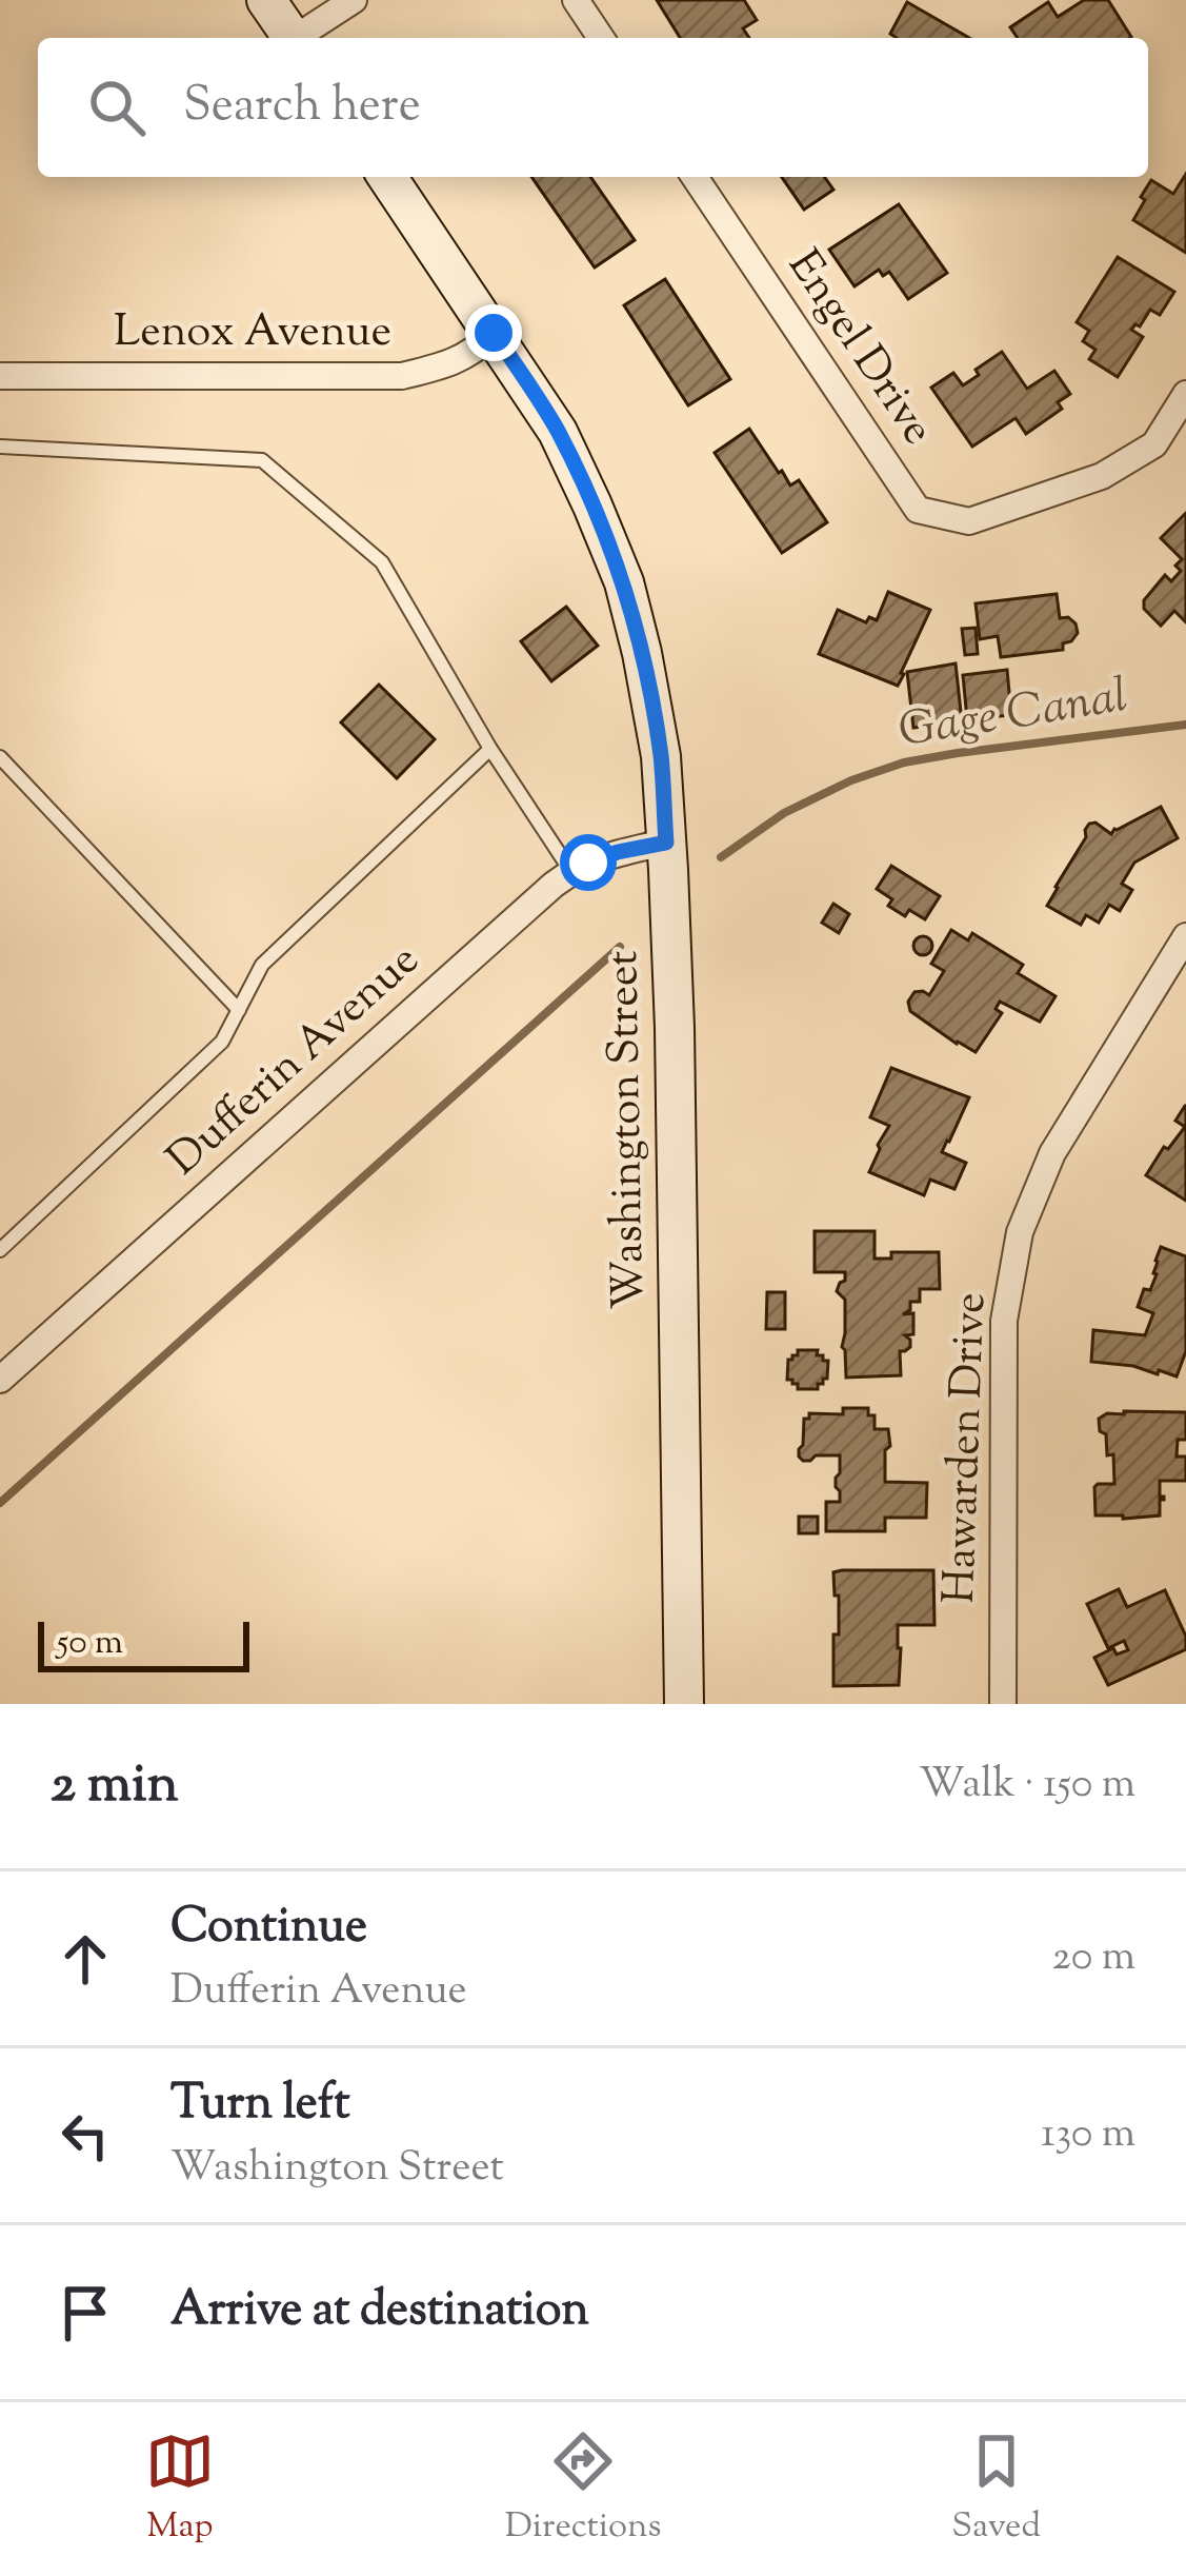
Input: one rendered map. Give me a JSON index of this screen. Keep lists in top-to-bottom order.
{
  "streets": {
    "main road": ["Washington Street"],
    "street": [
      "Lenox Avenue",
      "Engel Drive",
      "Dufferin Avenue",
      "Hawarden Drive"
    ]
  },
  "crossings": [
    ["Lenox Avenue", "Washington Street"],
    ["Dufferin Avenue", "Washington Street"]
  ],
  "water": ["Gage Canal"],
  "scale_bar": "50 m",
  "page": {
    "search": "Search here",
    "scale": "50 m",
    "heading": ["2 min", "Walk · 150 m"],
    "list": [
      ["Continue", "Dufferin Avenue", "20 m"],
      ["Turn left", "Washington Street", "130 m"],
      "Arrive at destination"
    ],
    "nav": ["Map", "Directions", "Saved"]
  }
}
